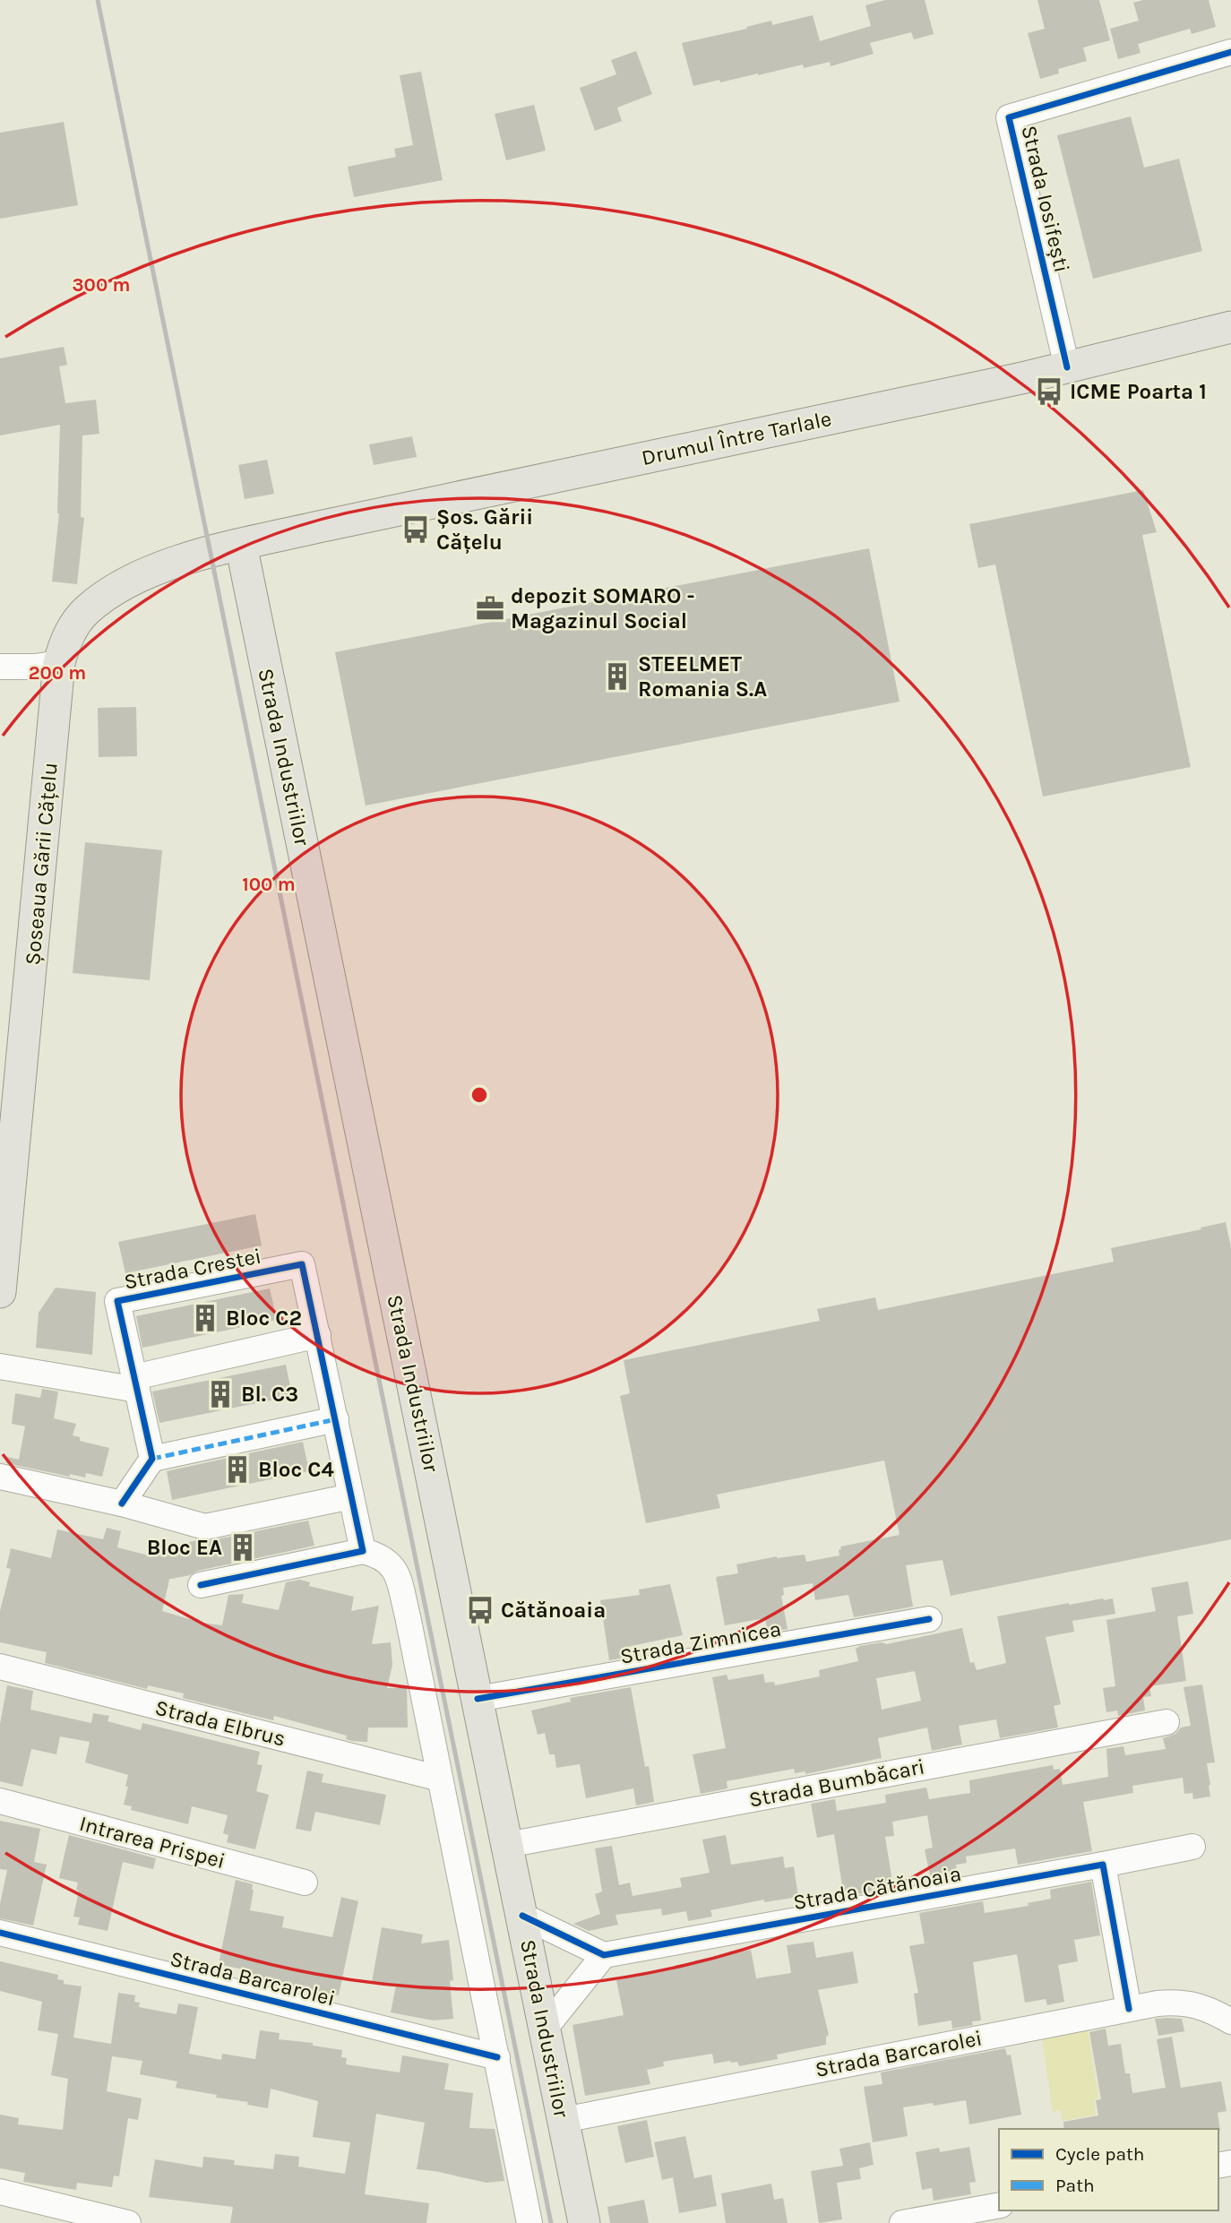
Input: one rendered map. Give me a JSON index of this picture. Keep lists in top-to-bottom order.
{
  "streets": {
    "main road": ["Drumul Între Tarlale", "Strada Industriilor", "Șoseaua Gării Cățelu"],
    "street": [
      "Strada Iosifești",
      "Strada Crestei",
      "Strada Zimnicea",
      "Strada Elbrus",
      "Strada Bumbăcari",
      "Intrarea Prispei",
      "Strada Cătănoaia",
      "Strada Barcarolei"
    ]
  },
  "crossings": [
    ["Strada Iosifești", "Drumul Între Tarlale"],
    ["Drumul Între Tarlale", "Strada Industriilor"],
    ["Drumul Între Tarlale", "Șoseaua Gării Cățelu"],
    ["Strada Industriilor", "Șoseaua Gării Cățelu"],
    ["Strada Industriilor", "Strada Zimnicea"],
    ["Strada Industriilor", "Strada Bumbăcari"],
    ["Strada Industriilor", "Strada Barcarolei"]
  ],
  "places": {
    "bus stop": ["ICME Poarta 1", "Șos. Gării Cățelu", "Cătănoaia"],
    "office": ["depozit SOMARO - Magazinul Social"],
    "building": [
      "STEELMET Romania S.A",
      "Bloc C2",
      "Bl. C3",
      "Bloc C4",
      "Bloc EA"
    ]
  },
  "legend": ["Cycle path", "Path"],
  "rings": ["300 m", "200 m", "100 m"]
}
